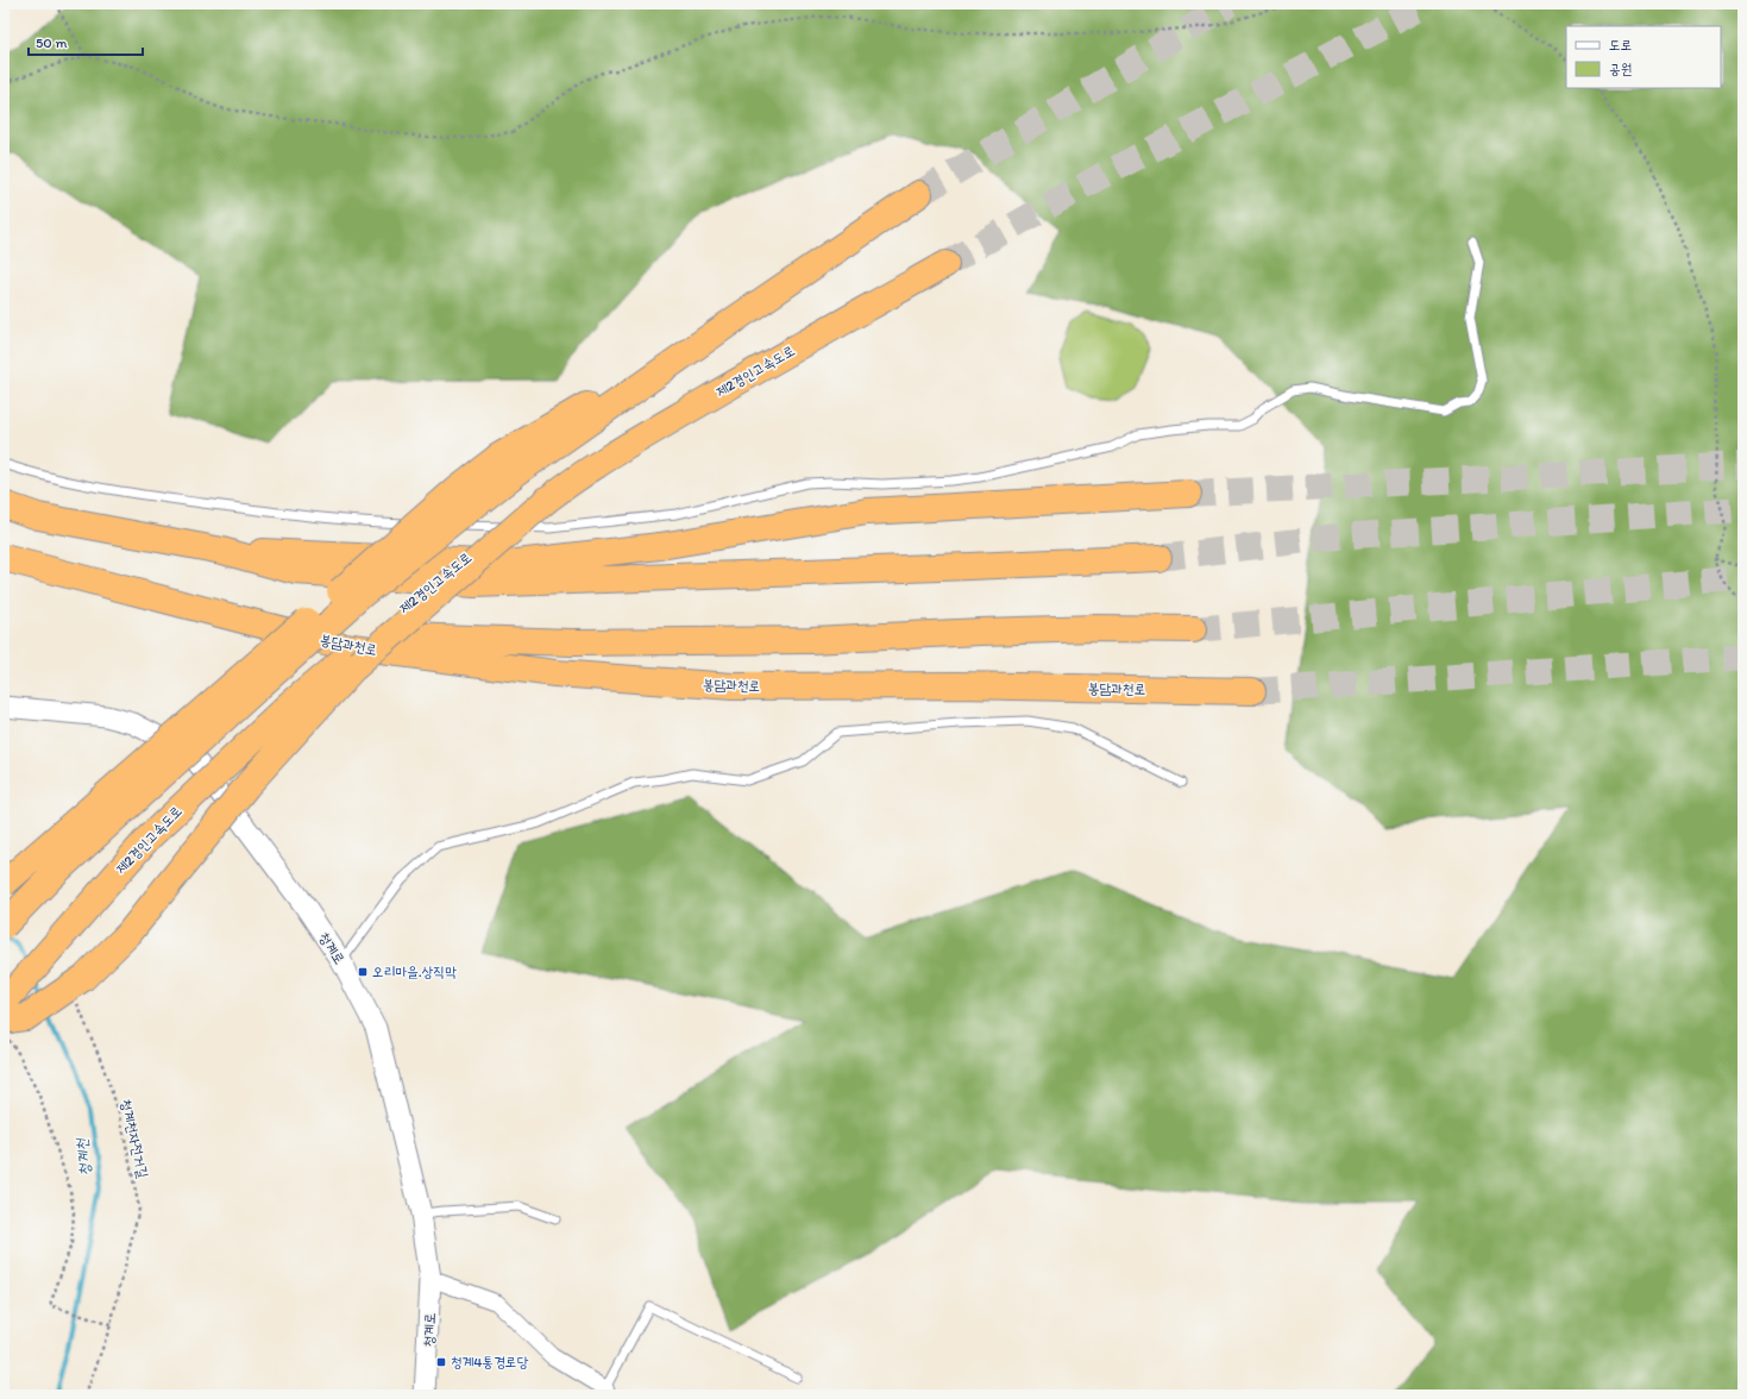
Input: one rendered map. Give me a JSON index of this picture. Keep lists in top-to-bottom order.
{
  "streets": {
    "highway": ["제2경인고속도로", "봉담과천로"],
    "street": ["청계로"],
    "path": ["청계천자전거길"]
  },
  "water": ["청계천"],
  "places": {
    "transit": ["오리마을.상직막", "청계4통경로당"]
  },
  "legend": ["도로", "공원"],
  "scale_bar": "50 m"
}
